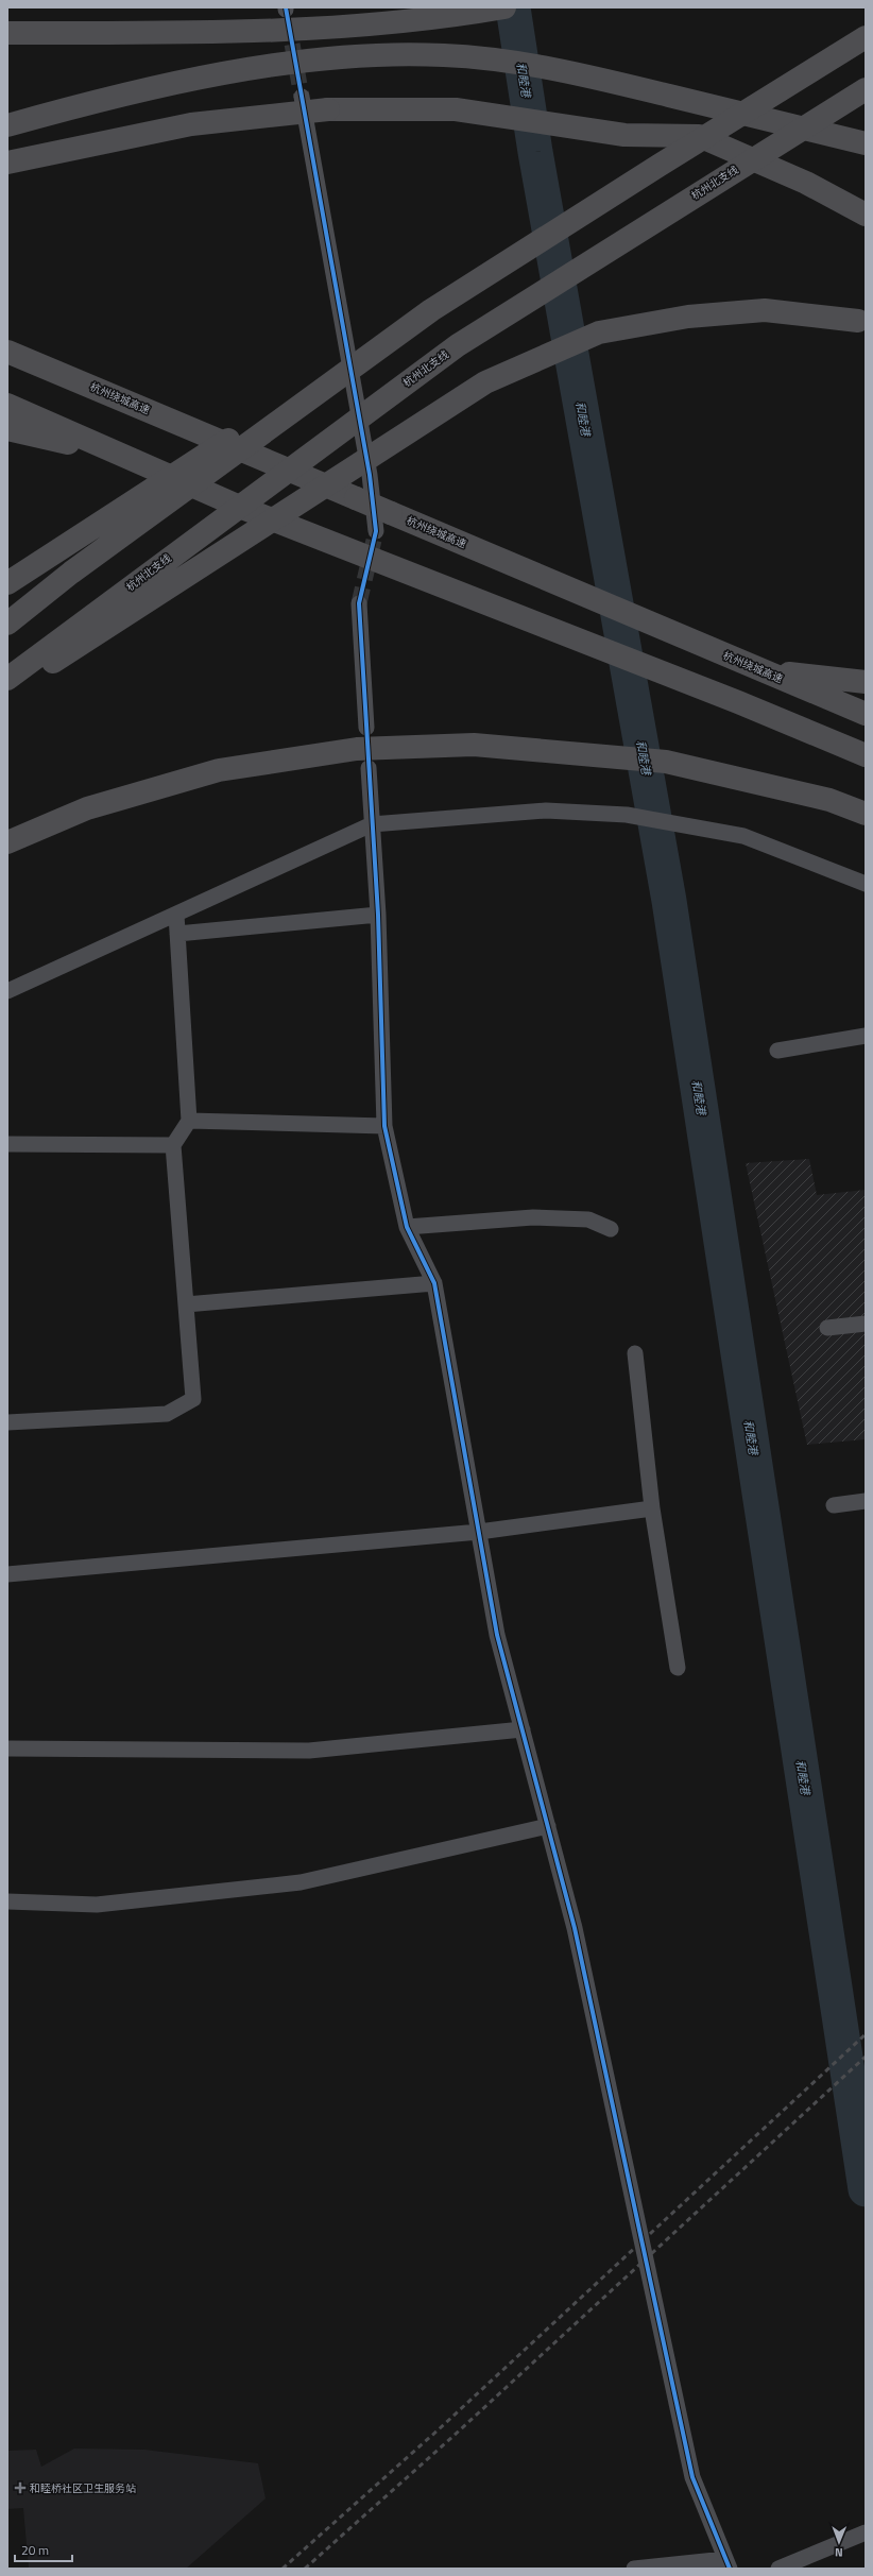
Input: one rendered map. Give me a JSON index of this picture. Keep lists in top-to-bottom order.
{
  "streets": {
    "highway": ["杭州北支线", "杭州绕城高速"]
  },
  "water": ["和睦港"],
  "places": {
    "health": ["和睦桥社区卫生服务站"]
  },
  "scale_bar": "20 m",
  "north": "bottom"
}
